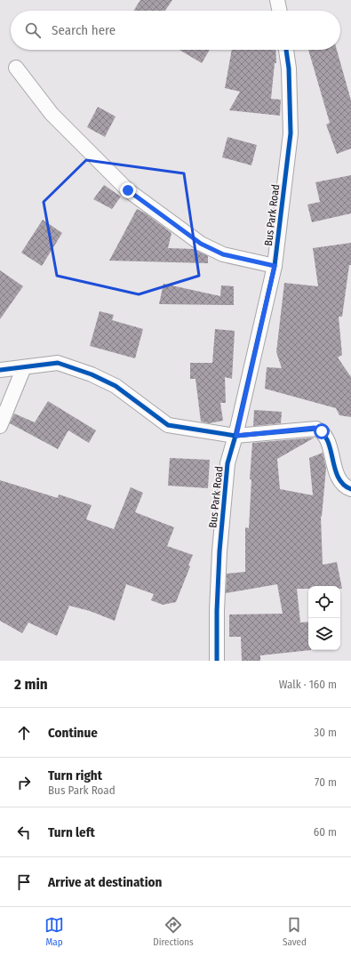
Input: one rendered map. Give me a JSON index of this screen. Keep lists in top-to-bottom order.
{
  "streets": {
    "street": ["Bus Park Road"]
  },
  "page": {
    "search": "Search here",
    "heading": ["2 min", "Walk · 160 m"],
    "list": [
      ["Continue", "30 m"],
      ["Turn right", "Bus Park Road", "70 m"],
      ["Turn left", "60 m"],
      "Arrive at destination"
    ],
    "nav": ["Map", "Directions", "Saved"]
  }
}
